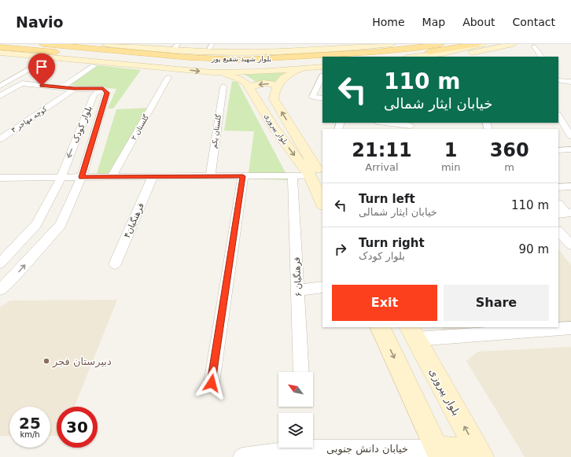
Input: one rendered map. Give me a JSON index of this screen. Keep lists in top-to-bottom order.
{
  "streets": {
    "main road": ["بلوار شهید شفیع پور", "بلوار پیروزی"],
    "street": [
      "کوچه مهاجر ۳",
      "بلوار کودک",
      "گلستان ۲",
      "گلستان یکم",
      "فرهنگیان۴",
      "فرهنگیان ۶",
      "خیابان دانش جنوبی"
    ]
  },
  "places": ["دبیرستان فجر"],
  "north": "top left",
  "page": {
    "header": "Navio",
    "nav": [
      "Home",
      "Map",
      "About",
      "Contact"
    ],
    "turn": ["110 m", "خیابان ایثار شمالی"],
    "eta": [
      "21:11",
      "Arrival",
      "1",
      "min",
      "360",
      "m"
    ],
    "list": [
      {
        "name": "Turn left",
        "note": "خیابان ایثار شمالی",
        "value": "110 m"
      },
      {
        "name": "Turn right",
        "note": "بلوار کودک",
        "value": "90 m"
      }
    ],
    "buttons": ["Exit", "Share"],
    "speed": "25 km/h",
    "limit": "30"
  }
}
